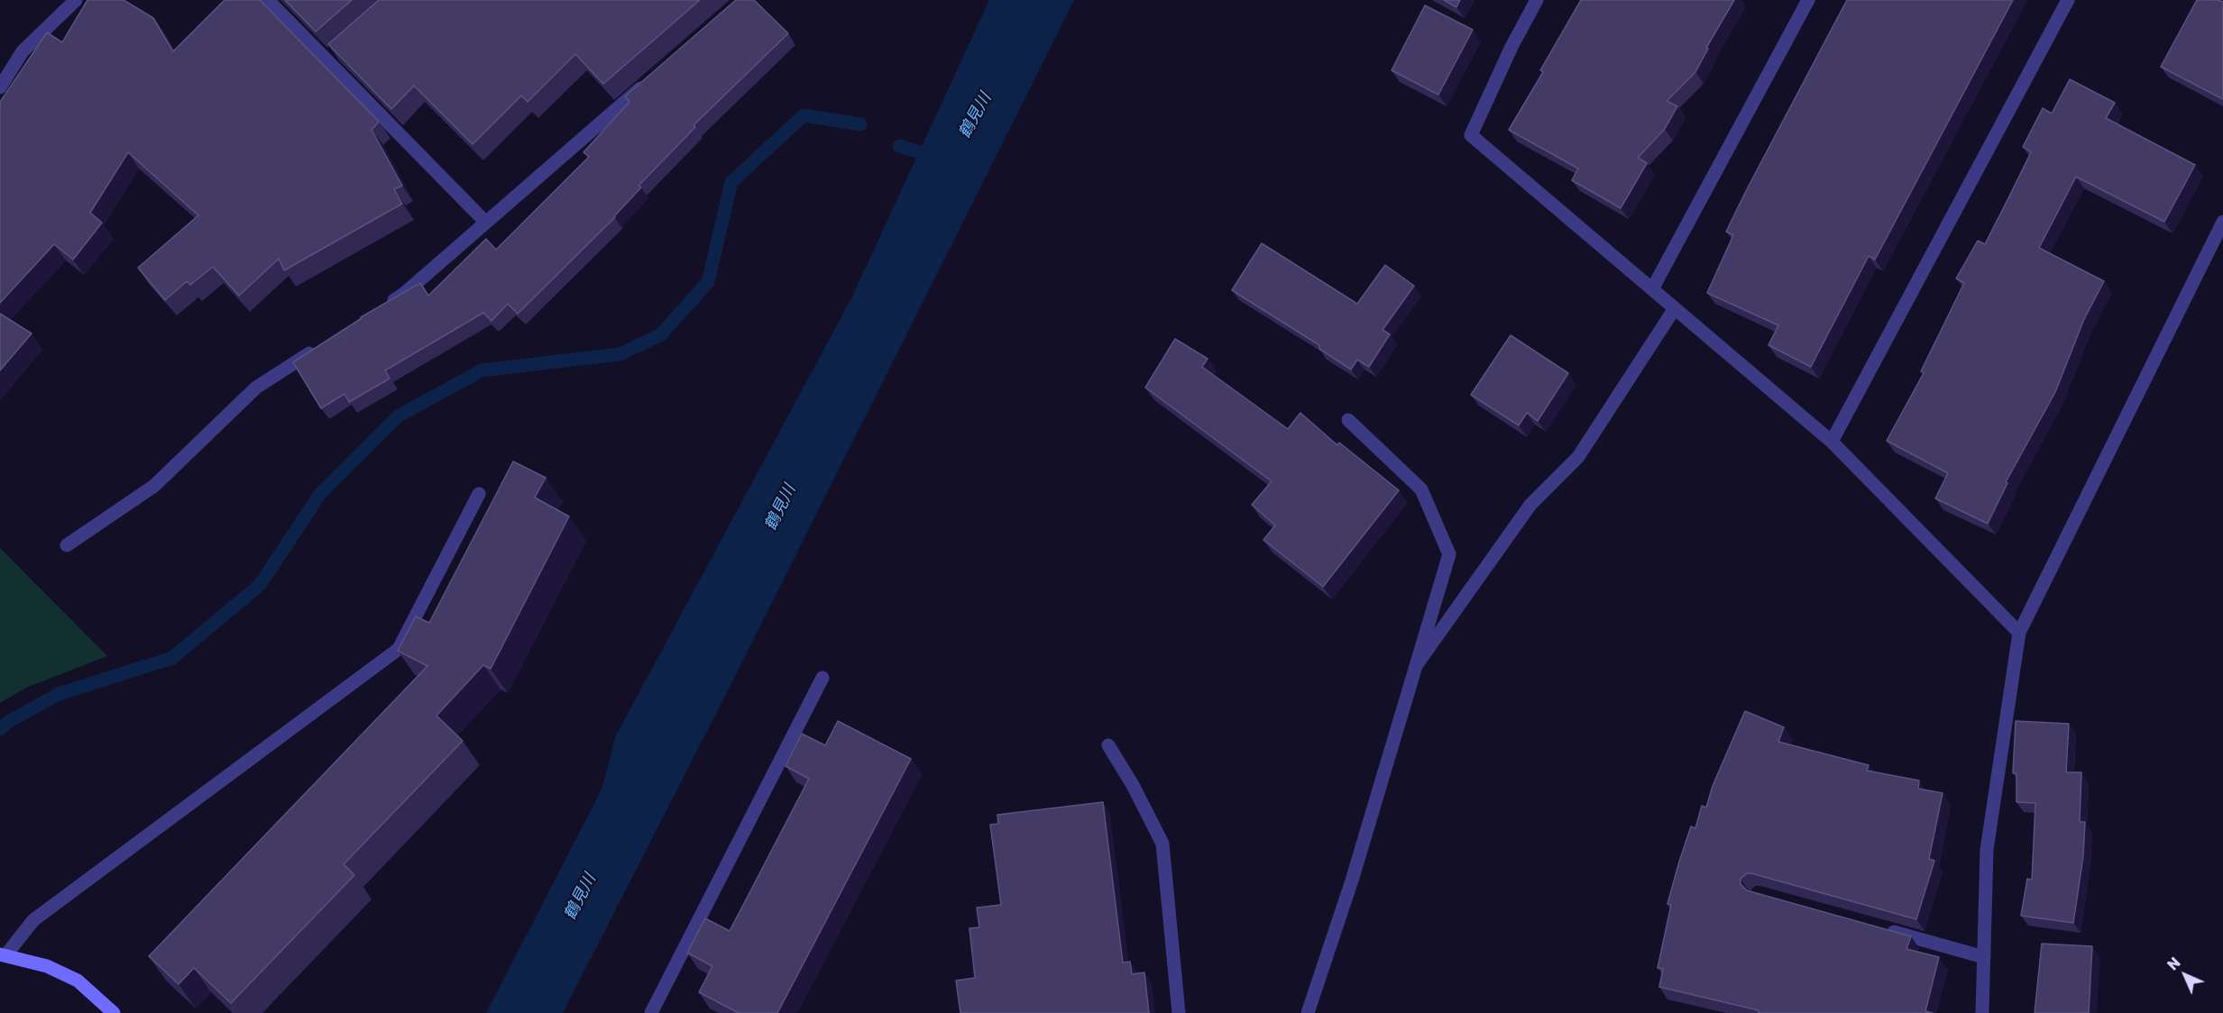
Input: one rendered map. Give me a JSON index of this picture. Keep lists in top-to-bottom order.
{
  "water": ["鶴見川"],
  "north": "top left"
}
